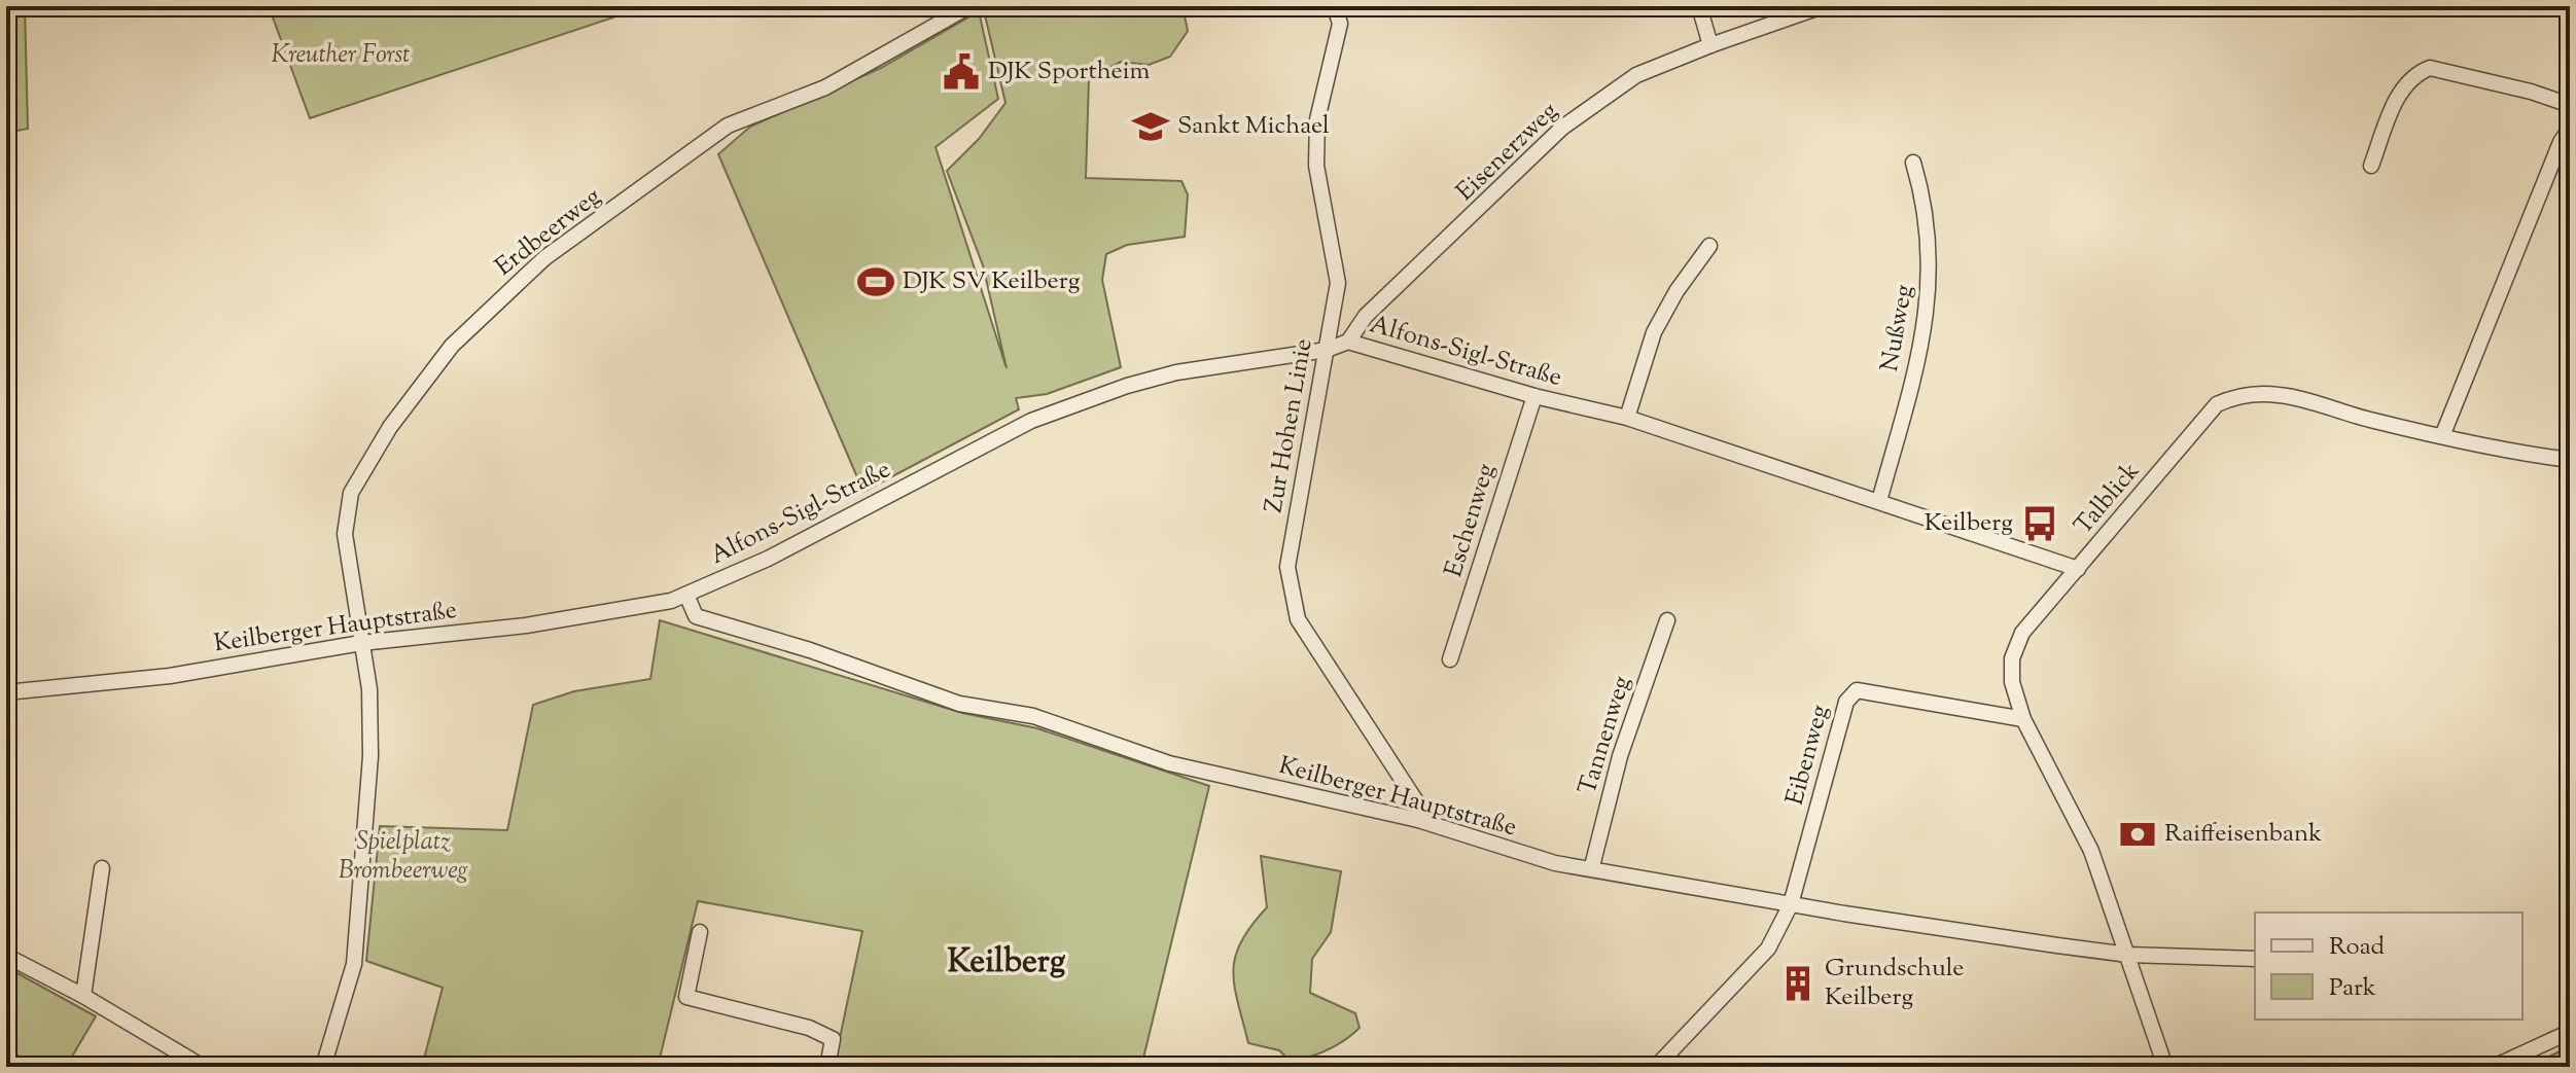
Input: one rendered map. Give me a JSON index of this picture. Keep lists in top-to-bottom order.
{
  "streets": {
    "street": [
      "Eisenerzweg",
      "Erdbeerweg",
      "Nußweg",
      "Alfons-Sigl-Straße",
      "Zur Hohen Linie",
      "Talblick",
      "Eschenweg",
      "Keilberger Hauptstraße",
      "Tannenweg",
      "Eibenweg"
    ]
  },
  "crossings": [
    ["Eisenerzweg", "Alfons-Sigl-Straße"],
    ["Erdbeerweg", "Keilberger Hauptstraße"],
    ["Nußweg", "Alfons-Sigl-Straße"],
    ["Alfons-Sigl-Straße", "Zur Hohen Linie"],
    ["Alfons-Sigl-Straße", "Talblick"],
    ["Alfons-Sigl-Straße", "Eschenweg"],
    ["Alfons-Sigl-Straße", "Keilberger Hauptstraße"],
    ["Zur Hohen Linie", "Keilberger Hauptstraße"],
    ["Talblick", "Keilberger Hauptstraße"],
    ["Talblick", "Eibenweg"],
    ["Keilberger Hauptstraße", "Tannenweg"],
    ["Keilberger Hauptstraße", "Eibenweg"]
  ],
  "districts": ["Keilberg"],
  "parks": ["Kreuther Forst", "Spielplatz Brombeerweg"],
  "places": {
    "public building": ["DJK Sportheim"],
    "school or university": ["Sankt Michael"],
    "sports": ["DJK SV Keilberg"],
    "bus stop": ["Keilberg"],
    "bank": ["Raiffeisenbank"],
    "building": ["Grundschule Keilberg"]
  },
  "legend": ["Road", "Park"]
}
